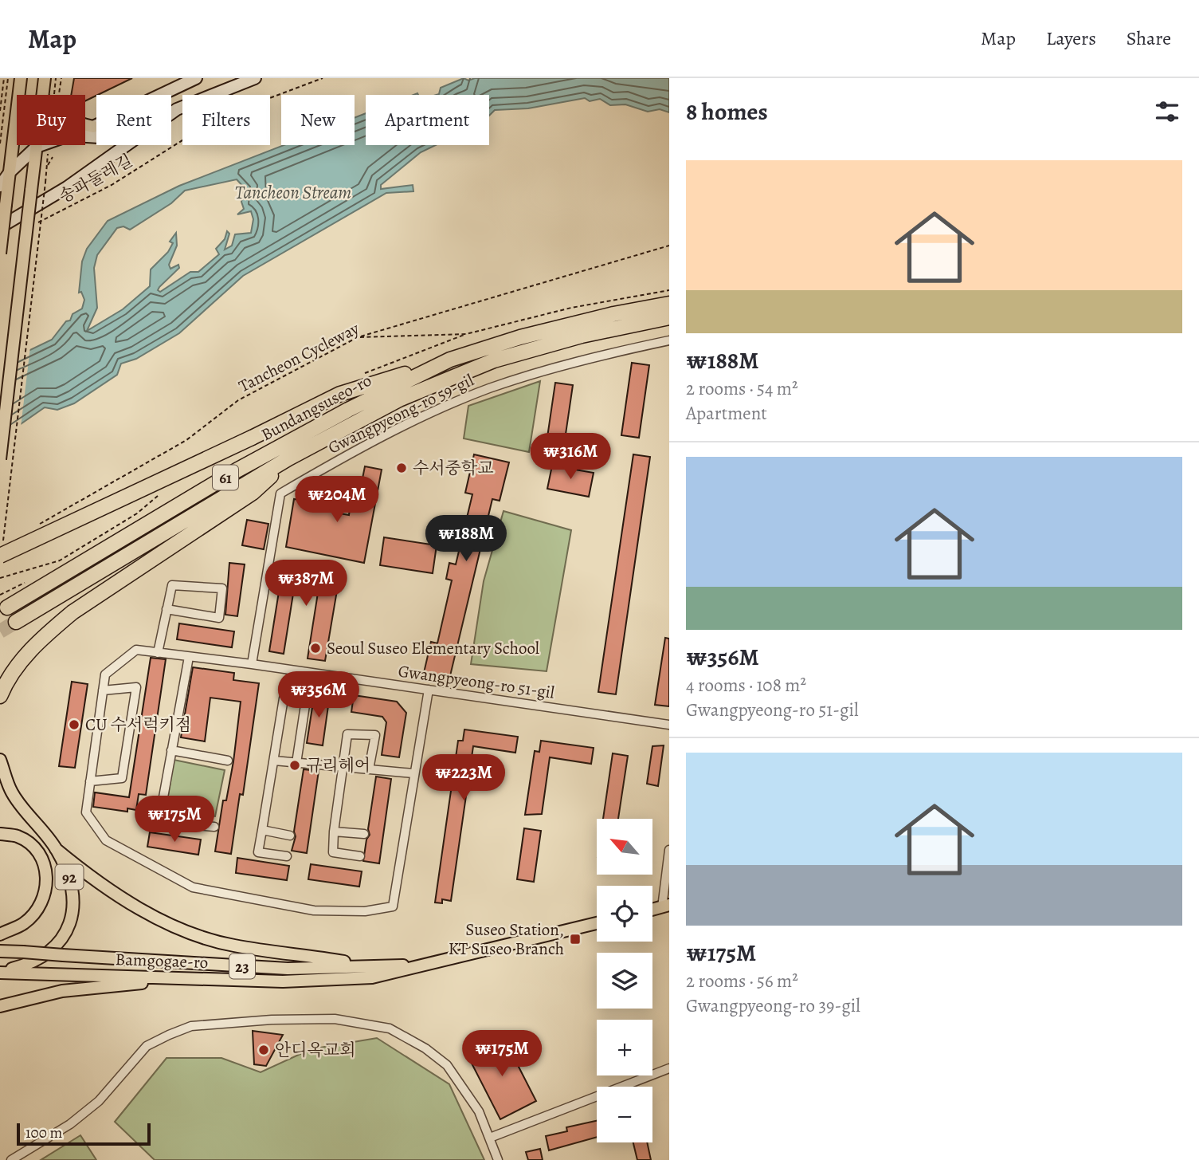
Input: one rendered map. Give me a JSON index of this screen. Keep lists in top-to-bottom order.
{
  "streets": {
    "highway": ["Bundangsuseo-ro", "61"],
    "main road": ["92", "Bamgogae-ro", "23"],
    "street": ["Gwangpyeong-ro 59-gil", "Gwangpyeong-ro 51-gil"],
    "path": ["송파둘레길", "Tancheon Cycleway"]
  },
  "crossings": [
    ["Gwangpyeong-ro 59-gil", "Gwangpyeong-ro 51-gil"],
    ["92", "Bamgogae-ro"],
    ["Bamgogae-ro", "23"]
  ],
  "water": ["Tancheon Stream"],
  "places": {
    "other": [
      "수서중학교",
      "Seoul Suseo Elementary School",
      "CU 수서럭키점",
      "규리헤어",
      "안디옥교회"
    ],
    "transit": ["Suseo Station, KT Suseo Branch"]
  },
  "scale_bar": "100 m",
  "north": "top left",
  "page": {
    "header": "Map",
    "nav": ["Map", "Layers", "Share"],
    "heading": "8 homes",
    "chip": [
      "Buy",
      "Rent",
      "Filters",
      "New",
      "Apartment"
    ],
    "list": [
      {
        "name": "₩188M",
        "note": "2 rooms · 54 m² · Apartment"
      },
      {
        "name": "₩356M",
        "note": "4 rooms · 108 m² · Gwangpyeong-ro 51-gil"
      },
      {
        "name": "₩175M",
        "note": "2 rooms · 56 m² · Gwangpyeong-ro 39-gil"
      }
    ],
    "price": [
      "₩316M",
      "₩204M",
      "₩188M",
      "₩387M",
      "₩356M",
      "₩223M",
      "₩175M",
      "₩175M"
    ],
    "map_buttons": ["+", "−"],
    "scale": "100 m"
  }
}
